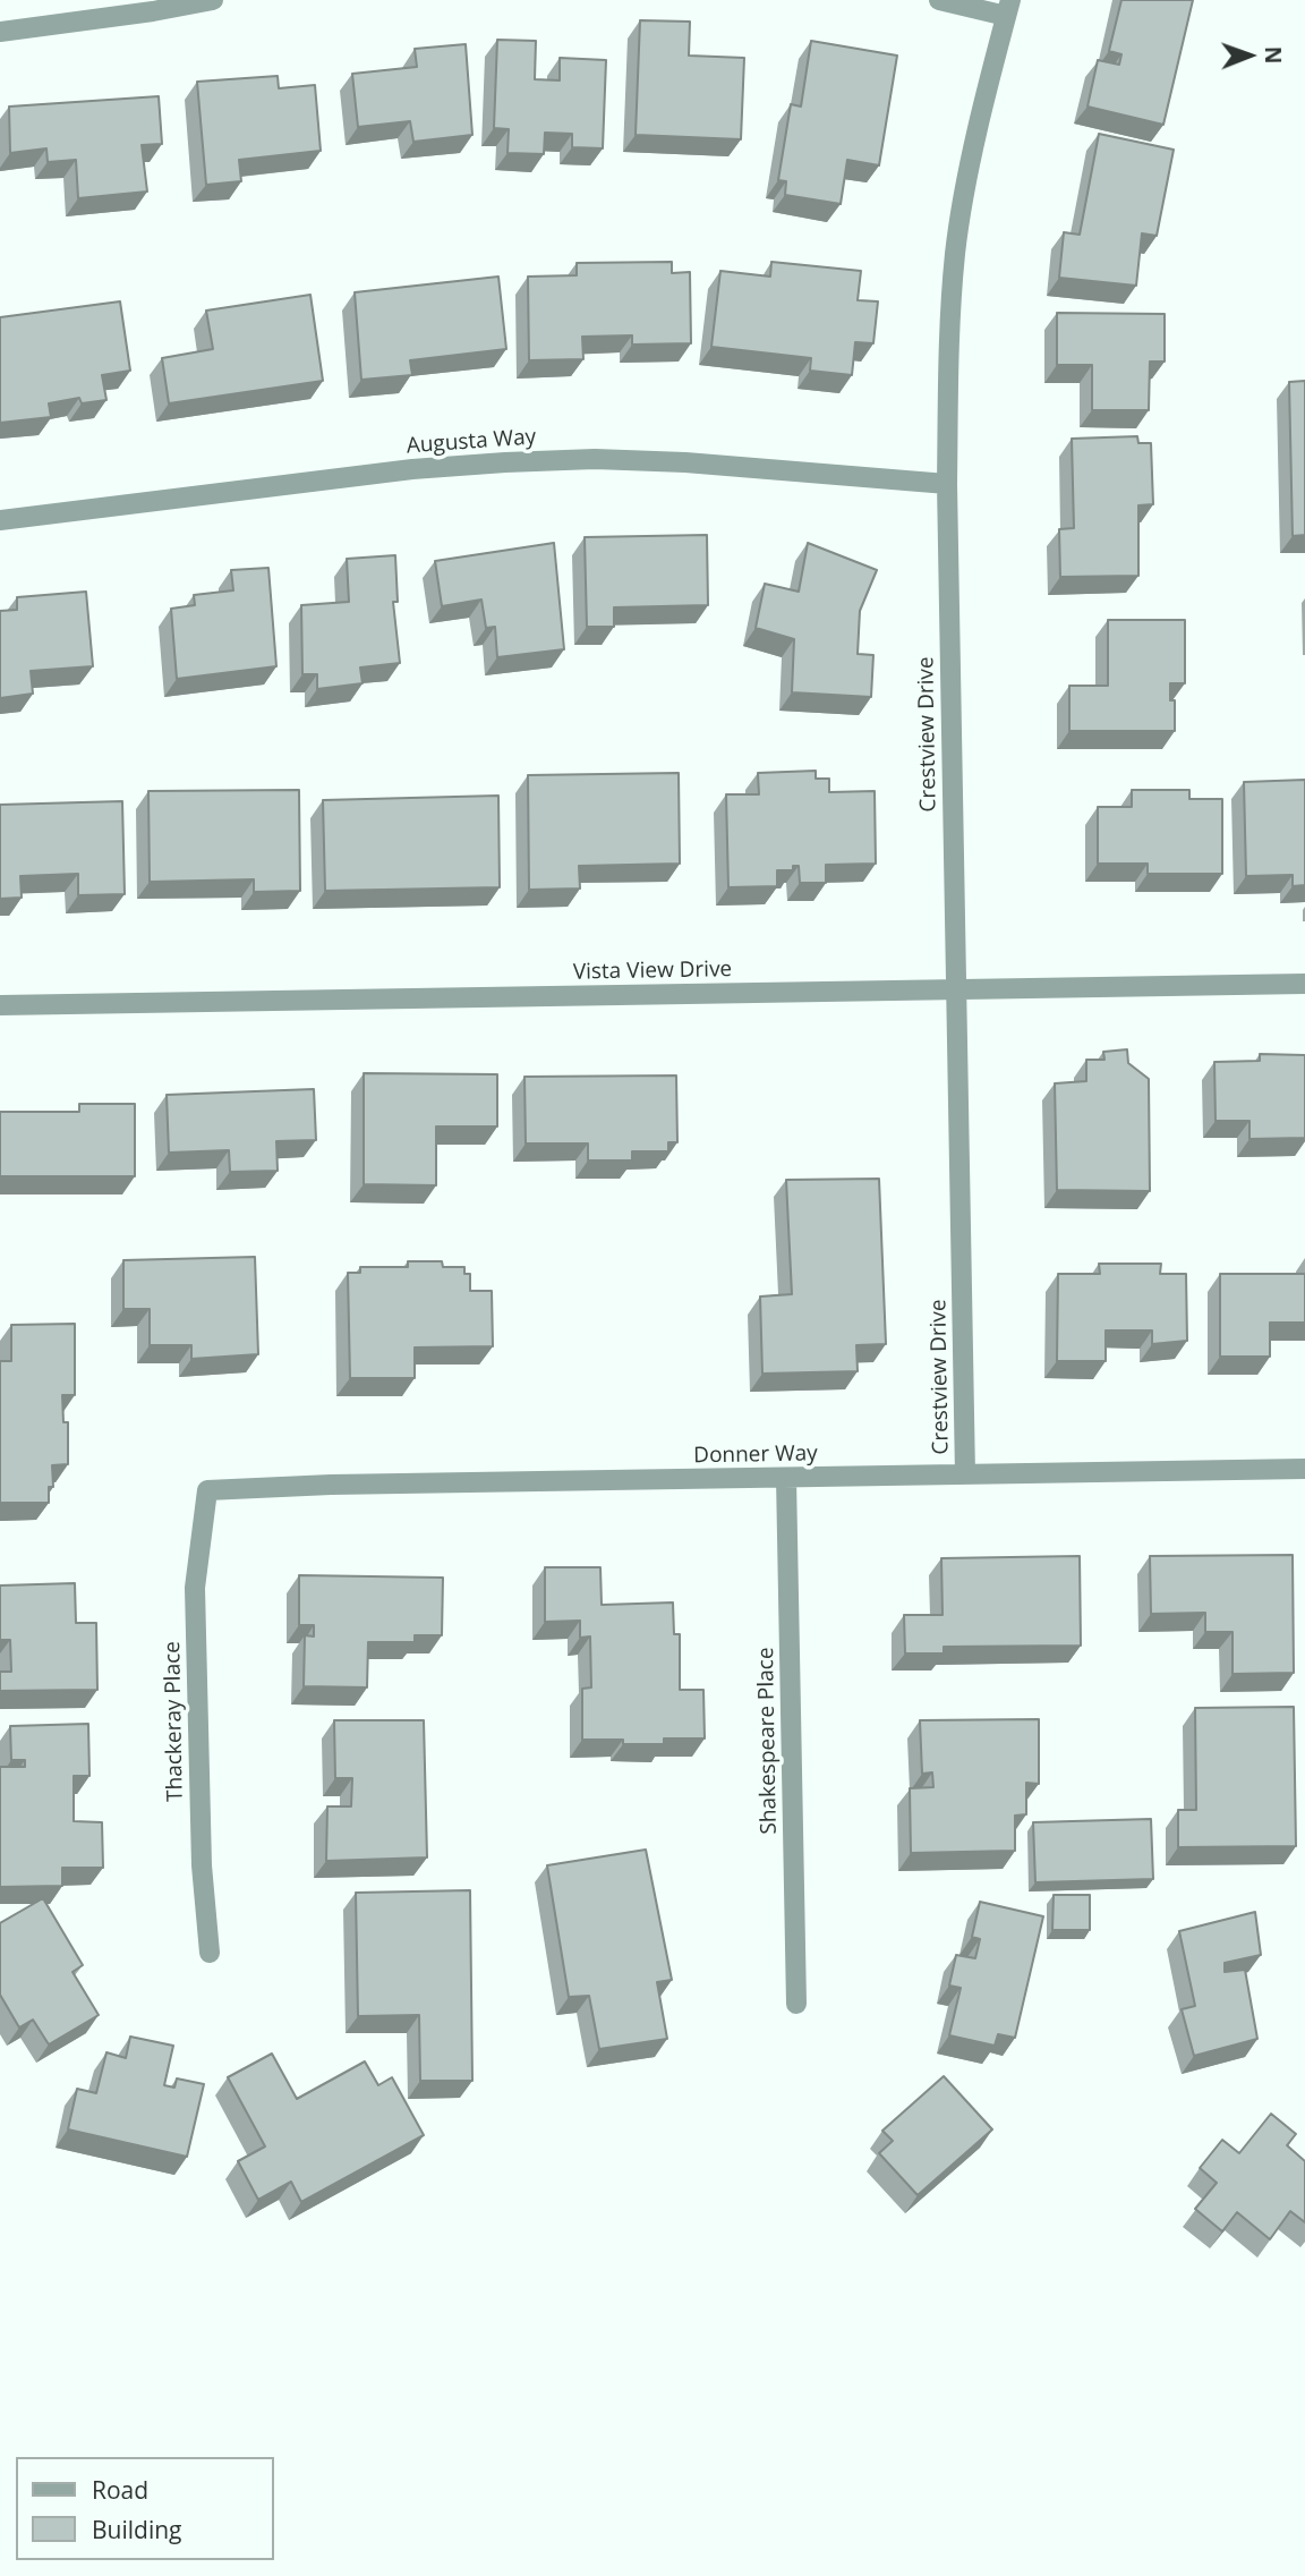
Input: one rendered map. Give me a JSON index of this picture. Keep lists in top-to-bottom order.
{
  "streets": {
    "street": [
      "Augusta Way",
      "Crestview Drive",
      "Vista View Drive",
      "Donner Way",
      "Thackeray Place",
      "Shakespeare Place"
    ]
  },
  "crossings": [
    ["Augusta Way", "Crestview Drive"],
    ["Crestview Drive", "Vista View Drive"],
    ["Crestview Drive", "Donner Way"],
    ["Donner Way", "Thackeray Place"],
    ["Donner Way", "Shakespeare Place"]
  ],
  "legend": ["Road", "Building"],
  "north": "right"
}
